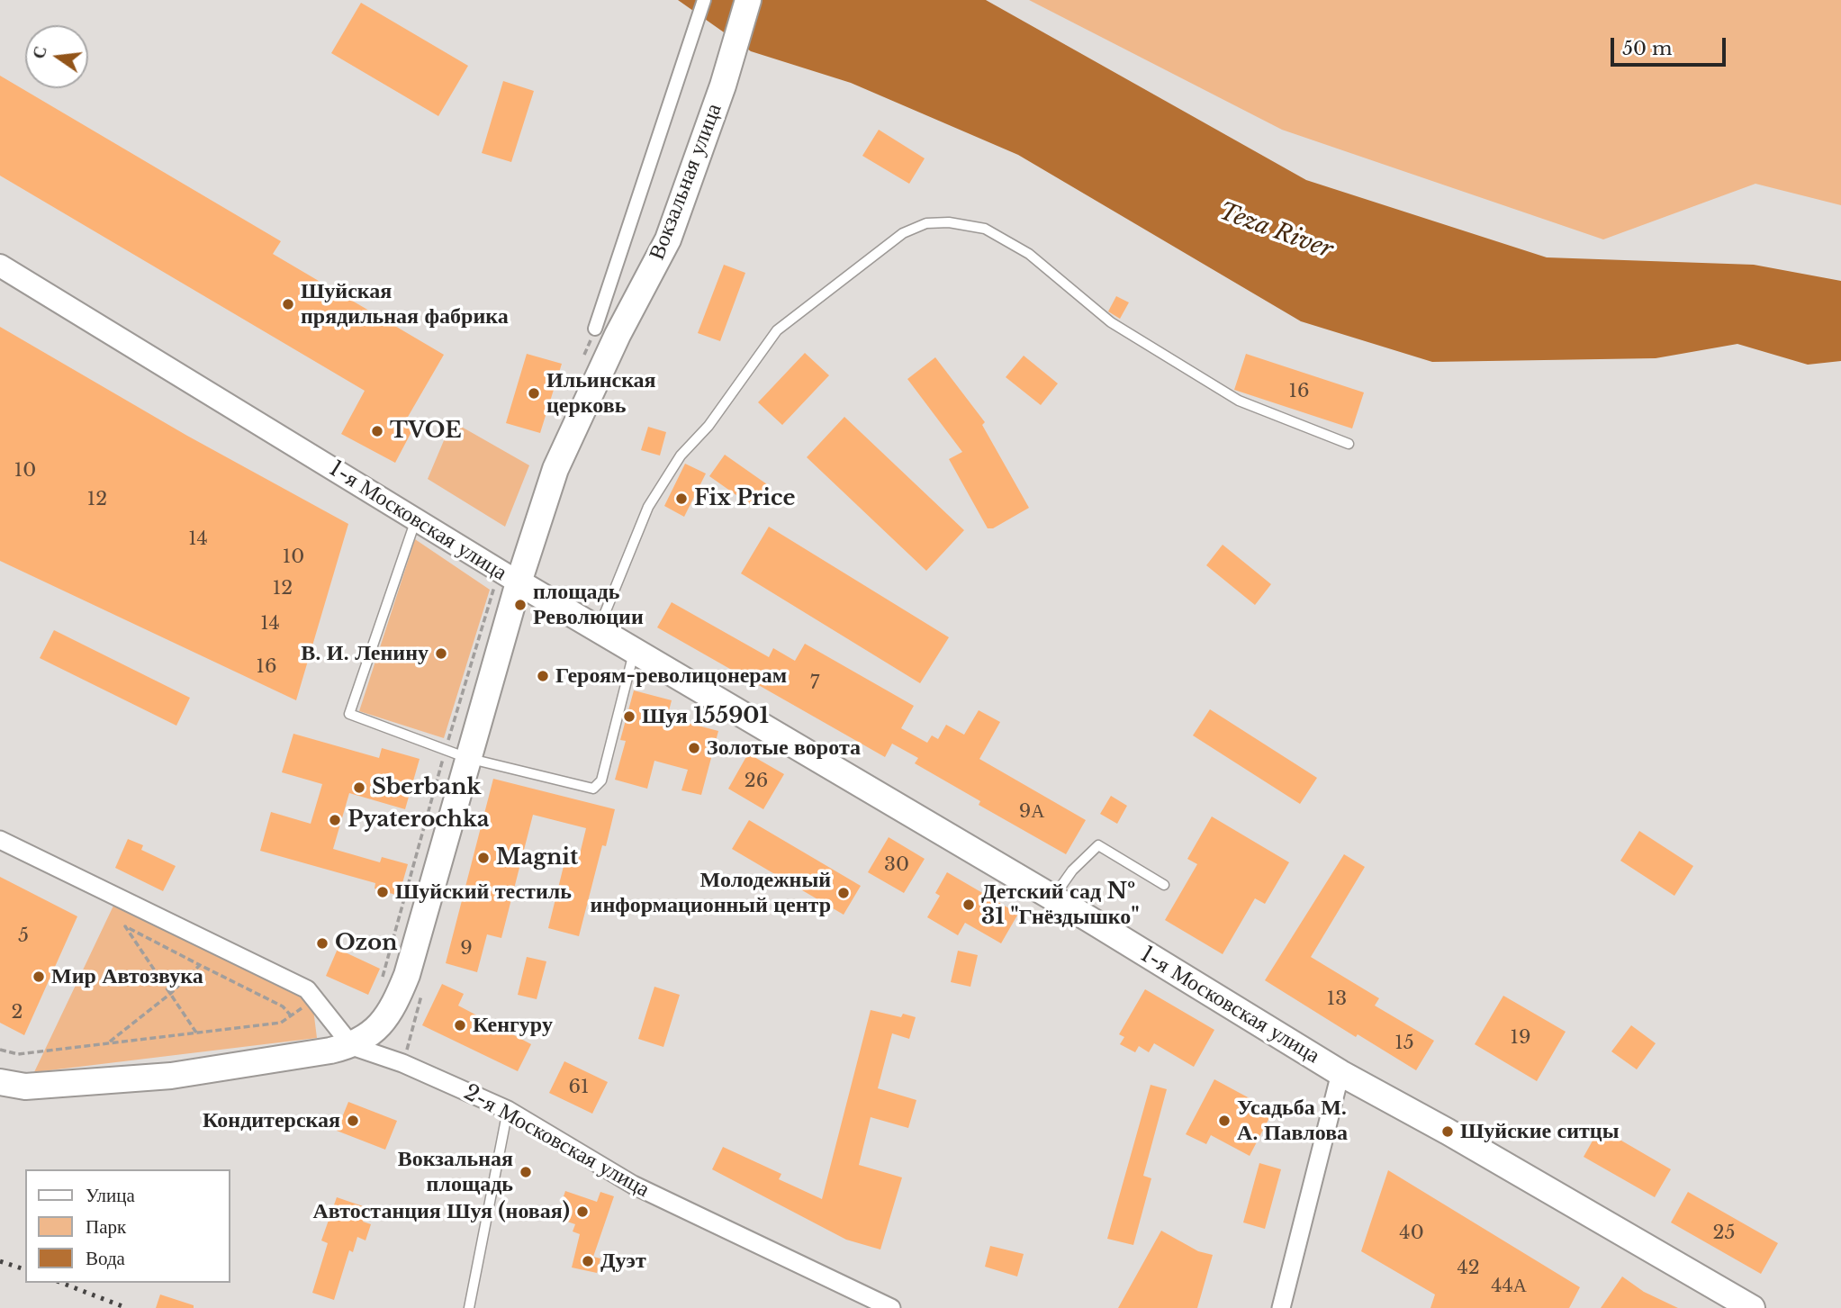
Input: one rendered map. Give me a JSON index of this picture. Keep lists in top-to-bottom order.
{
  "streets": {
    "main road": ["Вокзальная улица", "1-я Московская улица"],
    "street": ["2-я Московская улица"]
  },
  "crossings": [
    ["Вокзальная улица", "1-я Московская улица"],
    ["Вокзальная улица", "2-я Московская улица"]
  ],
  "water": ["Teza River"],
  "places": [
    "Шуйская прядильная фабрика",
    "Ильинская церковь",
    "TVOE",
    "Fix Price",
    "площадь Революции",
    "В. И. Ленину",
    "Героям-револицонерам",
    "Шуя 155901",
    "Золотые ворота",
    "Sberbank",
    "Pyaterochka",
    "Magnit",
    "Шуйский тестиль",
    "Молодежный информационный центр",
    "Детский сад № 31 \"Гнёздышко\"",
    "Ozon",
    "Мир Автозвука",
    "Кенгуру",
    "Кондитерская",
    "Усадьба М. А. Павлова",
    "Шуйские ситцы",
    "Вокзальная площадь",
    "Автостанция Шуя (новая)",
    "Дуэт"
  ],
  "house_numbers": [
    "16",
    "10",
    "12",
    "14",
    "10",
    "12",
    "14",
    "16",
    "7",
    "26",
    "9А",
    "30",
    "5",
    "9",
    "13",
    "2",
    "19",
    "15",
    "61",
    "40",
    "25",
    "42",
    "44А"
  ],
  "legend": ["Улица", "Парк", "Вода"],
  "scale_bar": "50 m",
  "north": "left"
}
